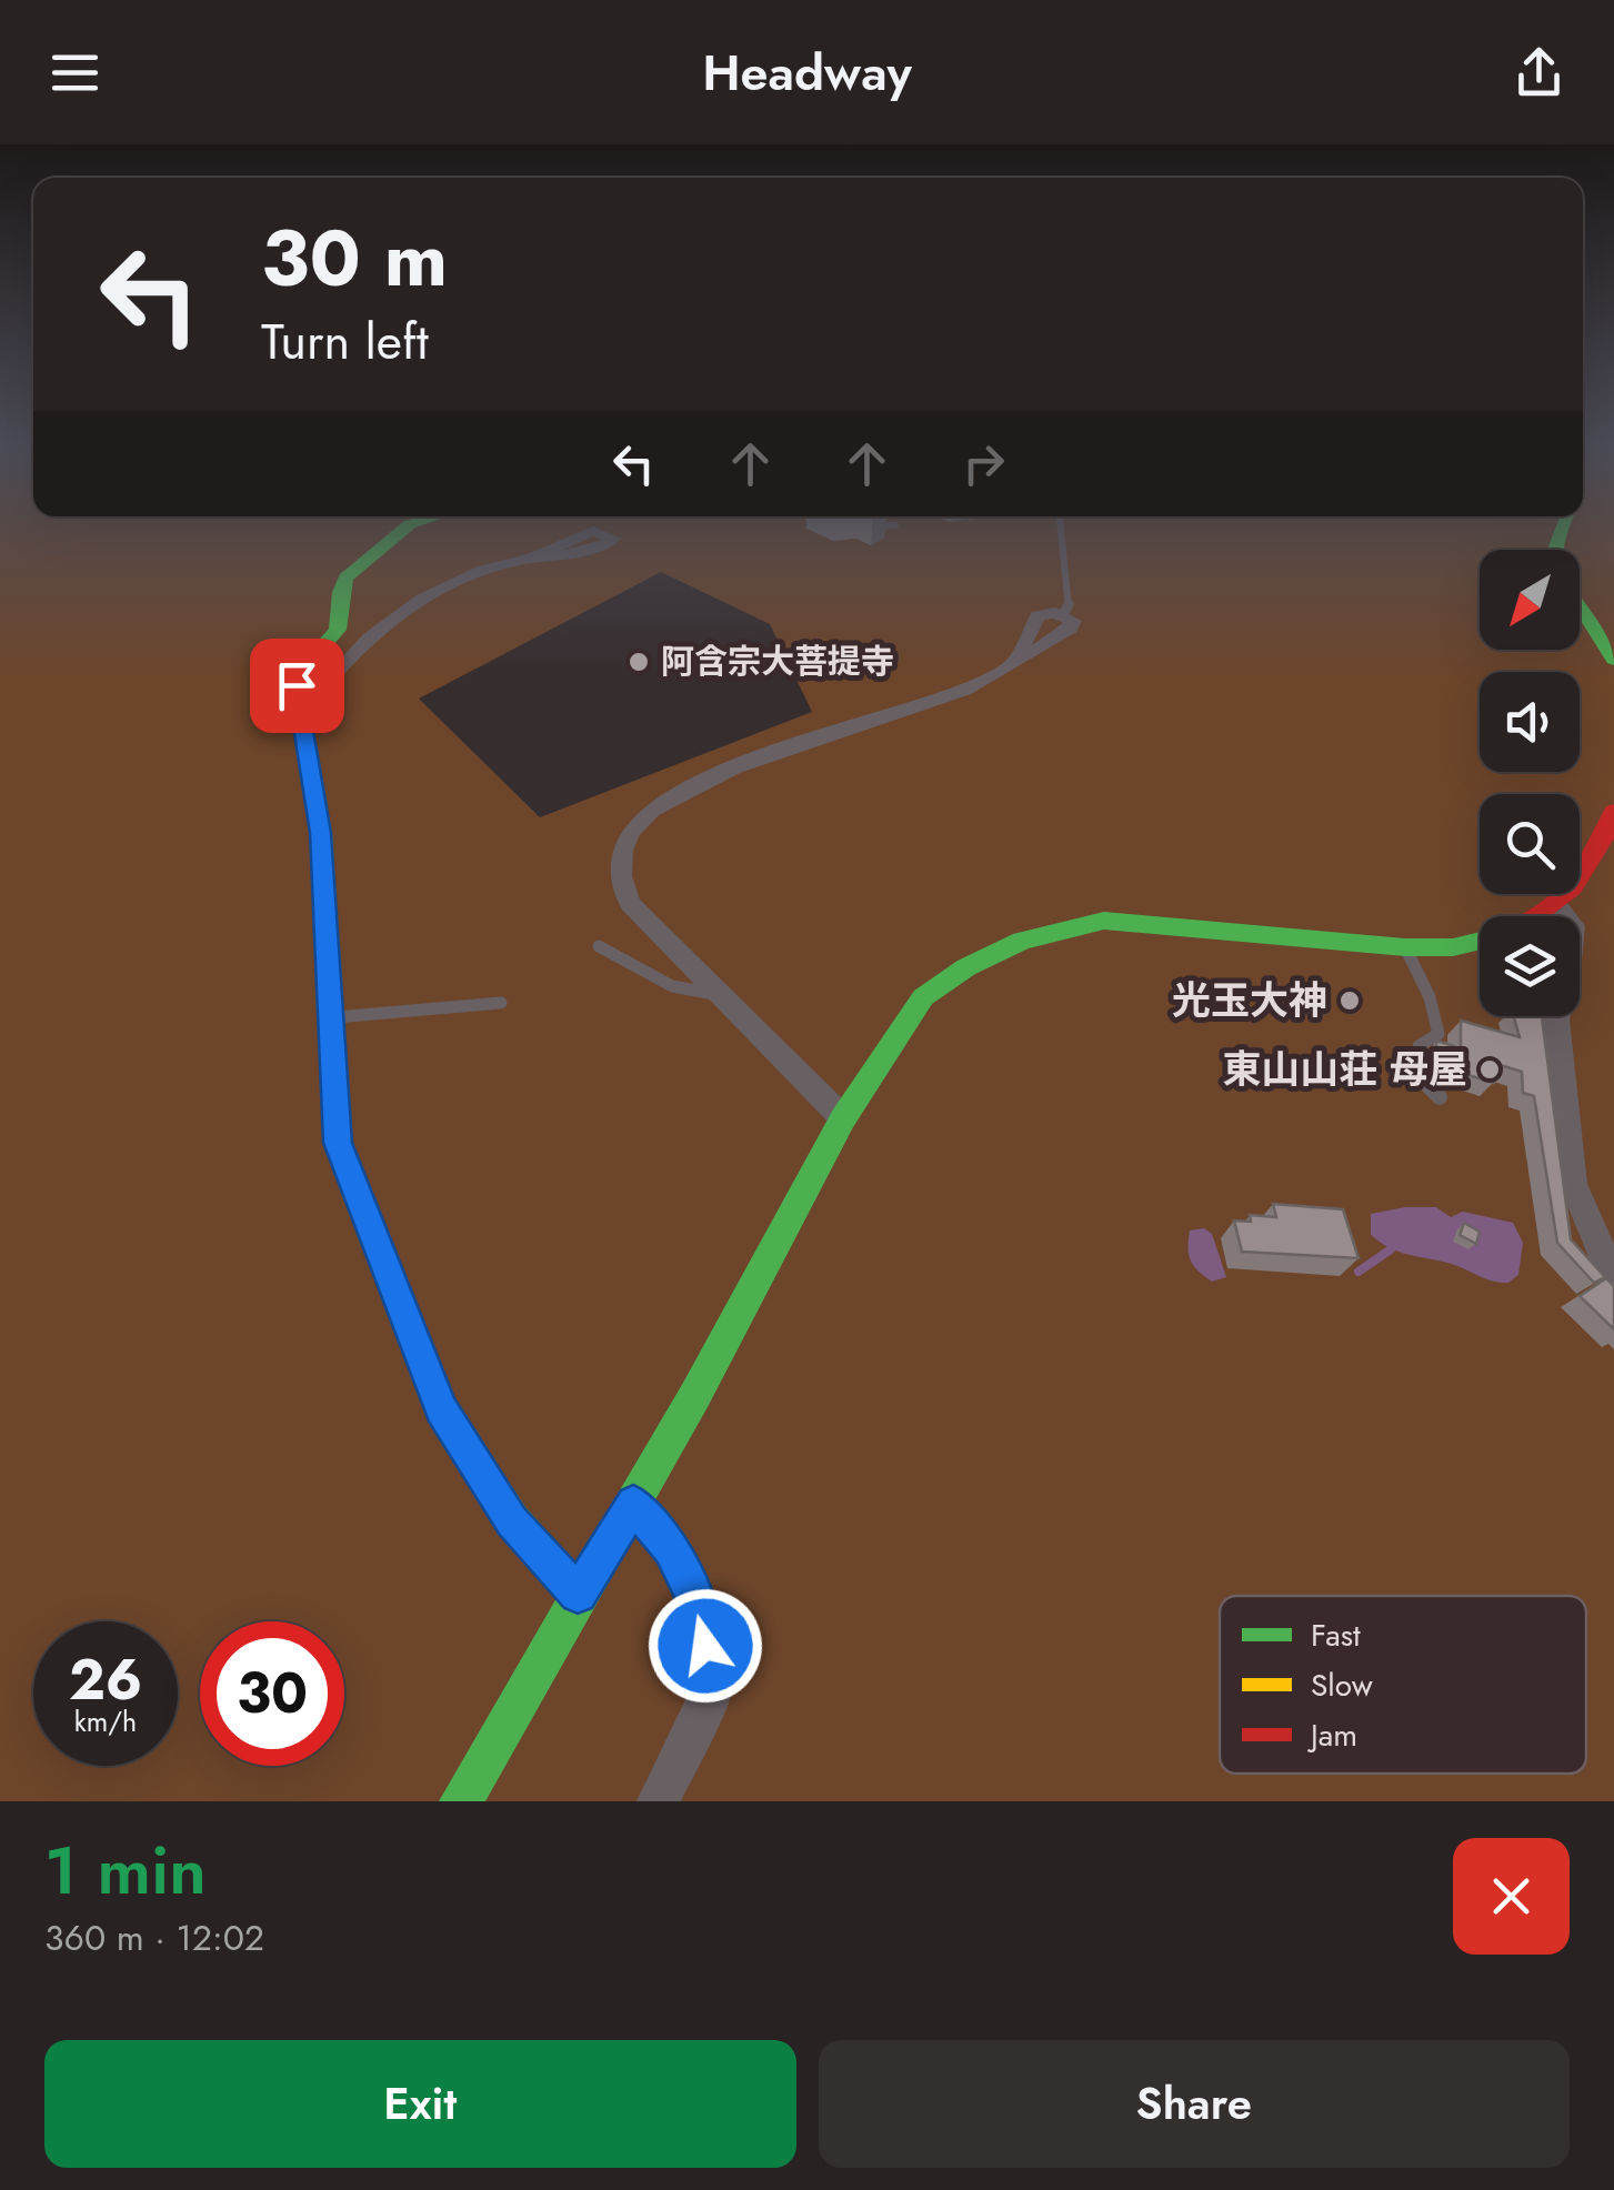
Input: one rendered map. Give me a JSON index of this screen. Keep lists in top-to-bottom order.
{
  "places": ["阿含宗大菩提寺", "光玉大神", "東山山荘 母屋"],
  "legend": ["Fast", "Slow", "Jam"],
  "north": "bottom left",
  "page": {
    "header": "Headway",
    "turn": ["30 m", "Turn left"],
    "speed": "26 km/h",
    "limit": "30",
    "heading": ["1 min", "360 m · 12:02"],
    "buttons": ["Exit", "Share"]
  }
}
